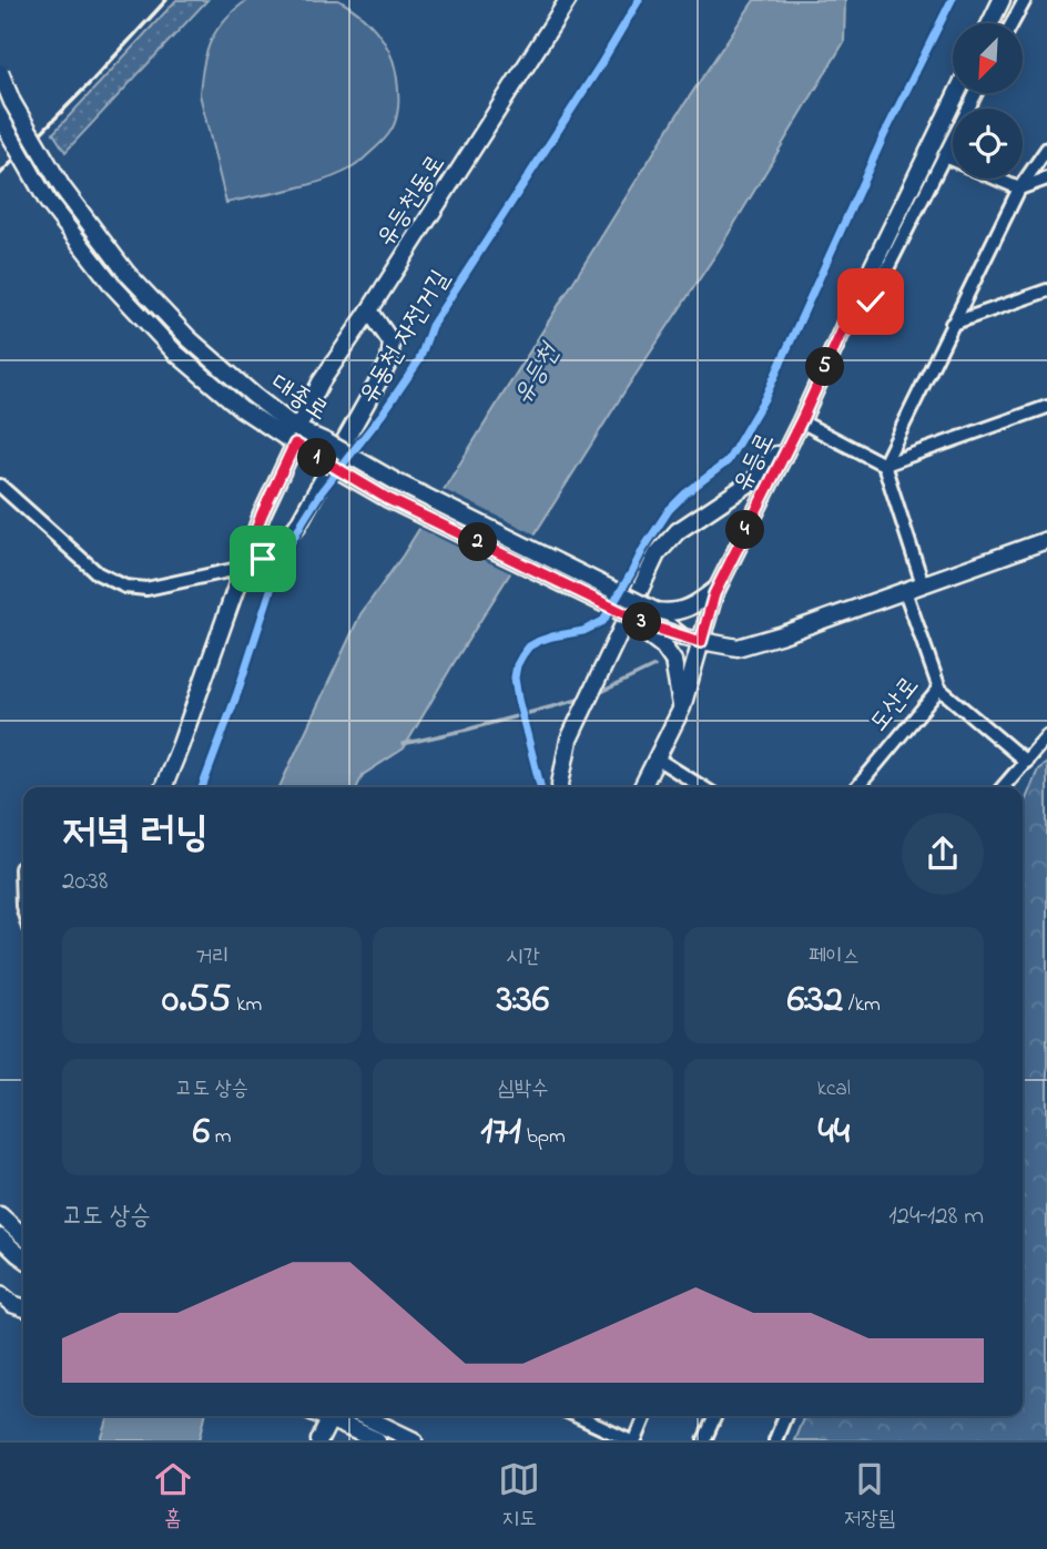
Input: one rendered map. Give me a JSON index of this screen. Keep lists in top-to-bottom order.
{
  "streets": {
    "main road": ["유등천동로", "대종로", "유등로"],
    "street": ["도산로"],
    "cycle path": ["유동천 자전거길"]
  },
  "crossings": [
    ["유등천동로", "대종로"],
    ["대종로", "유등로"]
  ],
  "water": ["유등천"],
  "north": "bottom left",
  "page": {
    "pins": [
      "5",
      "1",
      "4",
      "2",
      "3"
    ],
    "heading": ["저녁 러닝", "20:38"],
    "stats": [
      ["거리", "0.55 km"],
      ["시간", "3:36"],
      ["페이스", "6:32 /km"],
      ["고도 상승", "6 m"],
      ["심박수", "171 bpm"],
      ["kcal", "44"]
    ],
    "chart": ["고도 상승", "124–128 m"],
    "tabs": ["홈", "지도", "저장됨"]
  }
}
